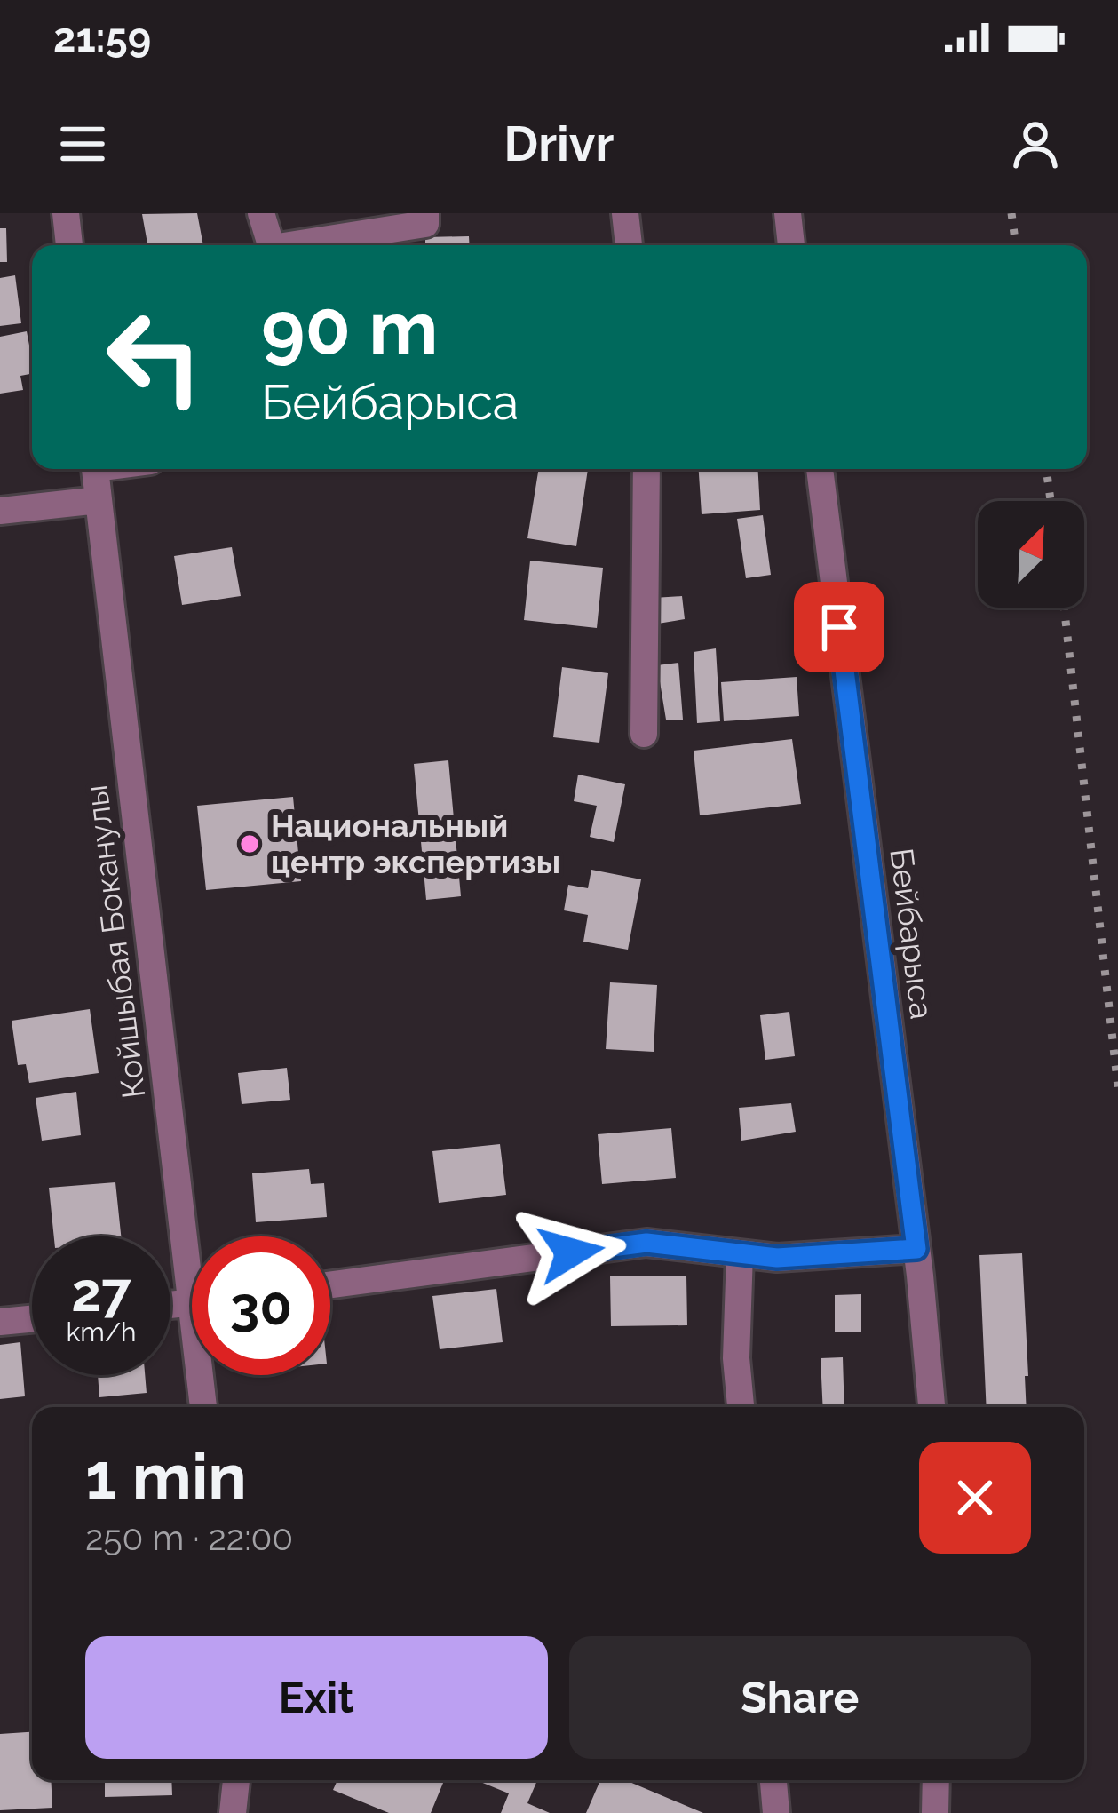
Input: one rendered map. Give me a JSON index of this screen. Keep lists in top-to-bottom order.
{
  "streets": {
    "street": ["Бейбарыса", "Койшыбая Боканулы"]
  },
  "places": ["Национальный центр экспертизы"],
  "north": "top right",
  "page": {
    "status": "21:59",
    "header": "Drivr",
    "turn": ["90 m", "Бейбарыса"],
    "speed": "27 km/h",
    "limit": "30",
    "heading": ["1 min", "250 m · 22:00"],
    "buttons": ["Exit", "Share"]
  }
}
